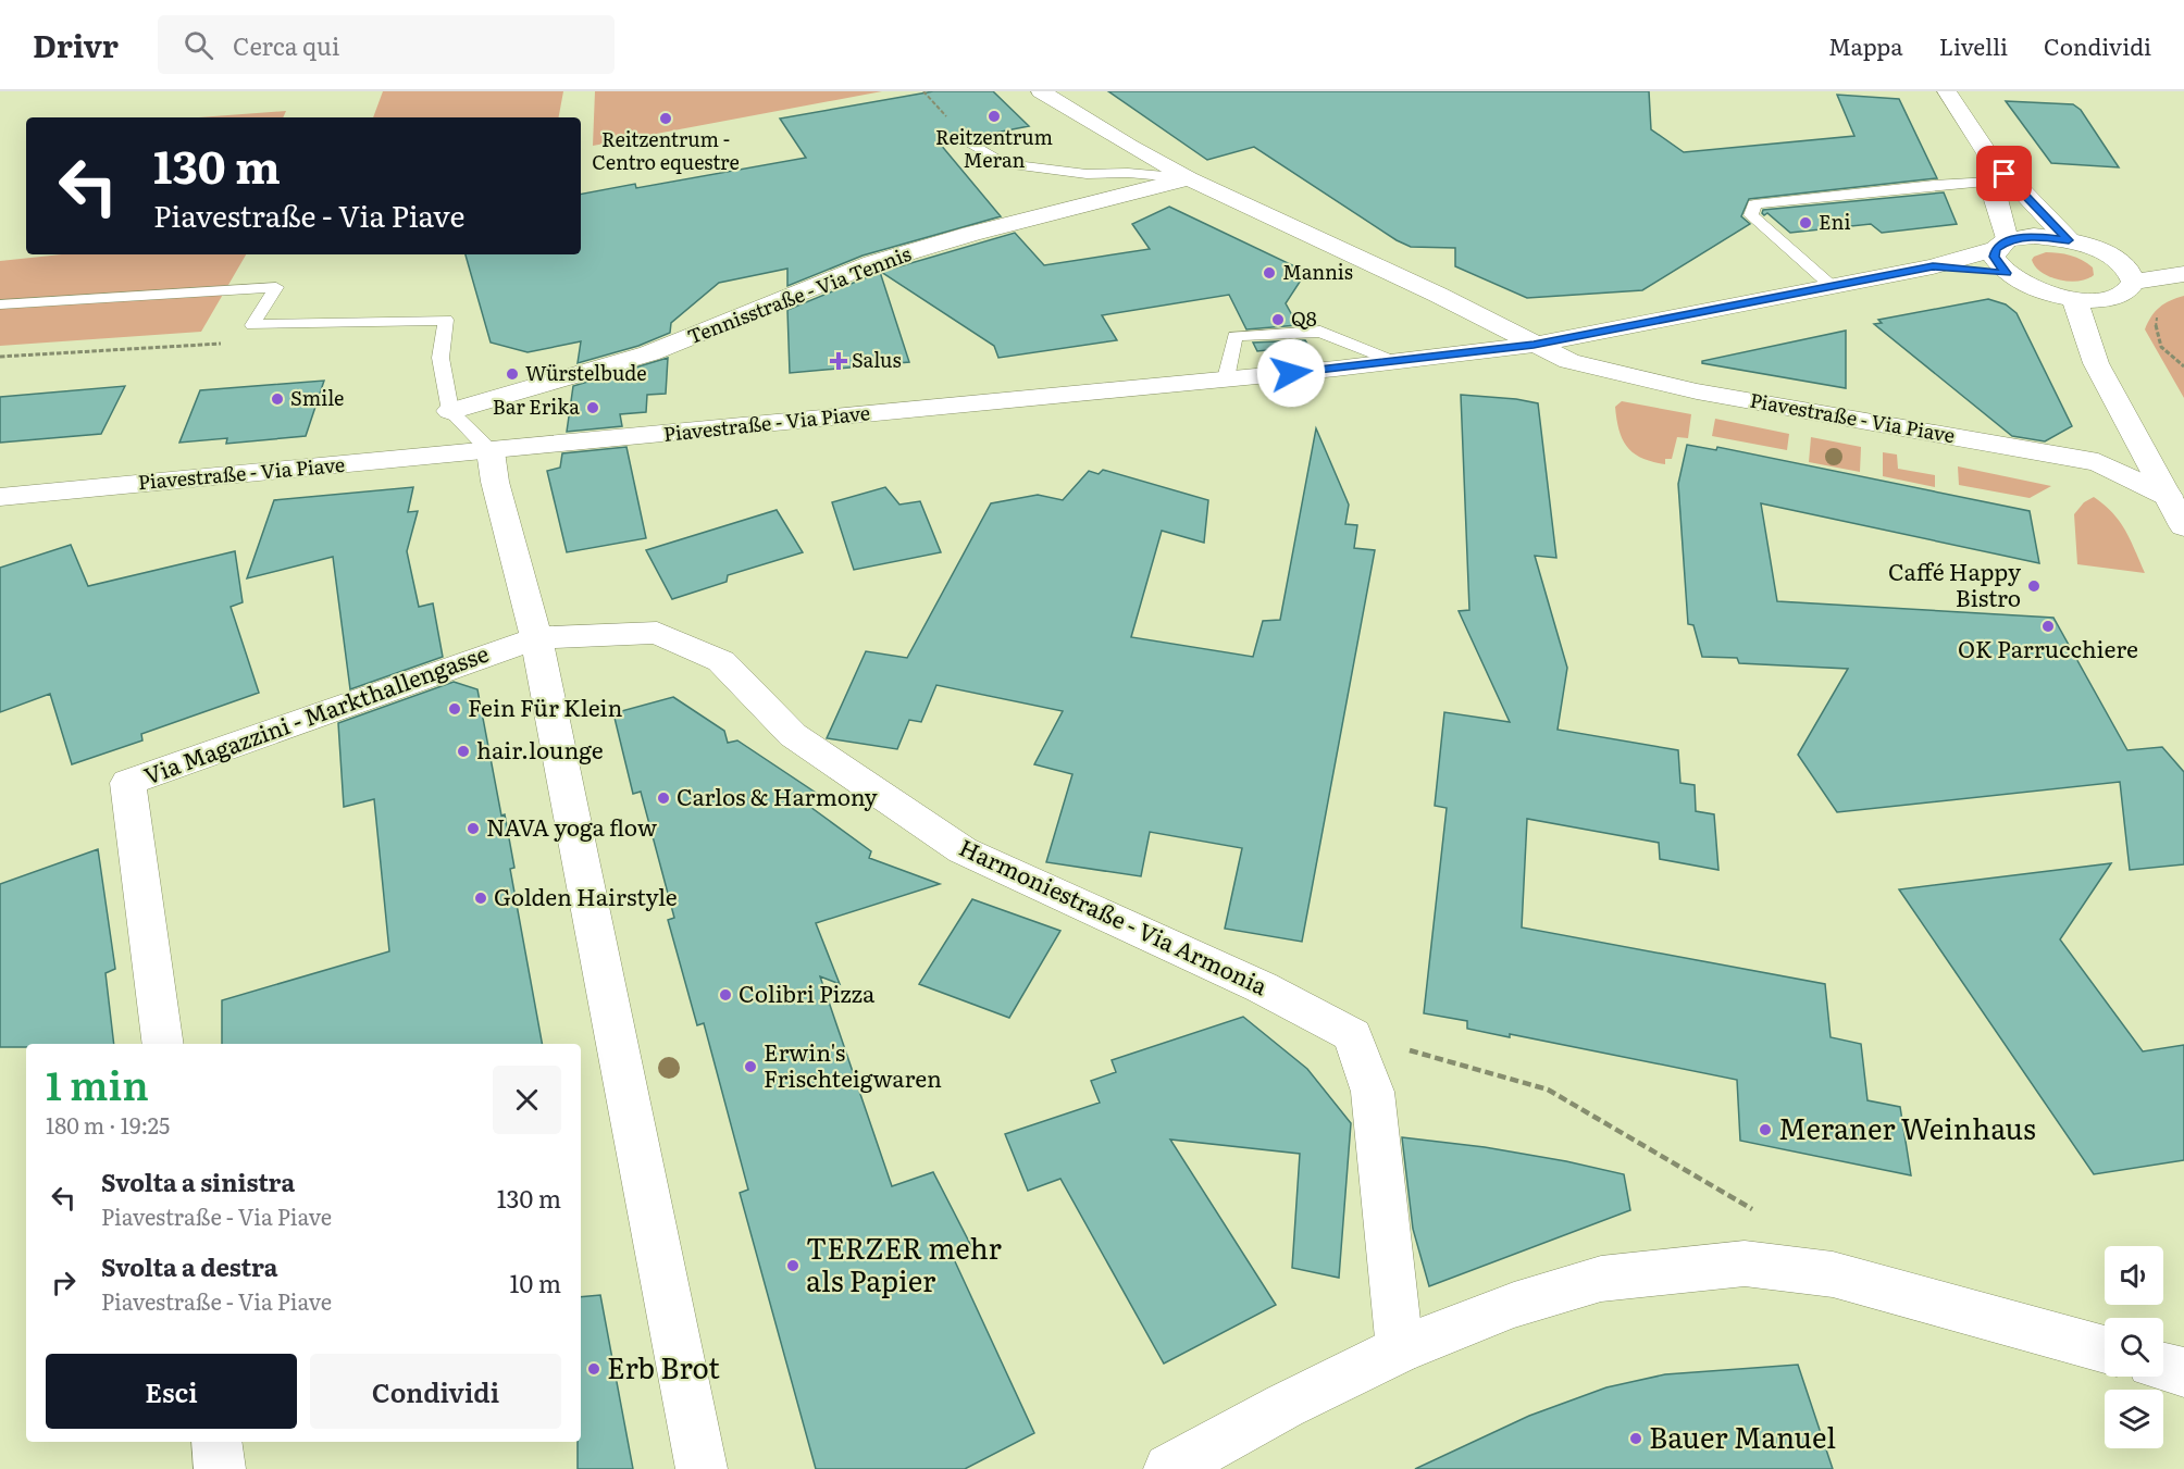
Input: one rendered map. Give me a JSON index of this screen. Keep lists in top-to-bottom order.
{
  "streets": {
    "street": [
      "Tennisstraße - Via Tennis",
      "Piavestraße - Via Piave",
      "Via Magazzini - Markthallengasse",
      "Harmoniestraße - Via Armonia"
    ]
  },
  "crossings": [
    ["Via Magazzini - Markthallengasse", "Harmoniestraße - Via Armonia"]
  ],
  "places": {
    "other": [
      "Reitzentrum Meran",
      "Reitzentrum - Centro equestre",
      "Eni",
      "Mannis",
      "Q8",
      "Würstelbude",
      "Smile",
      "Bar Erika",
      "Caffé Happy Bistro",
      "OK Parrucchiere",
      "Fein Für Klein",
      "hair.lounge",
      "Carlos & Harmony",
      "NAVA yoga flow",
      "Golden Hairstyle",
      "Colibri Pizza",
      "Erwin's Frischteigwaren",
      "Meraner Weinhaus",
      "TERZER mehr als Papier",
      "Erb Brot",
      "Bauer Manuel"
    ],
    "health": ["Salus"]
  },
  "page": {
    "header": "Drivr",
    "search": "Cerca qui",
    "nav": ["Mappa", "Livelli", "Condividi"],
    "turn": ["130 m", "Piavestraße - Via Piave"],
    "heading": ["1 min", "180 m · 19:25"],
    "list": [
      {
        "name": "Svolta a sinistra",
        "note": "Piavestraße - Via Piave",
        "value": "130 m"
      },
      {
        "name": "Svolta a destra",
        "note": "Piavestraße - Via Piave",
        "value": "10 m"
      }
    ],
    "buttons": ["Esci", "Condividi"]
  }
}
